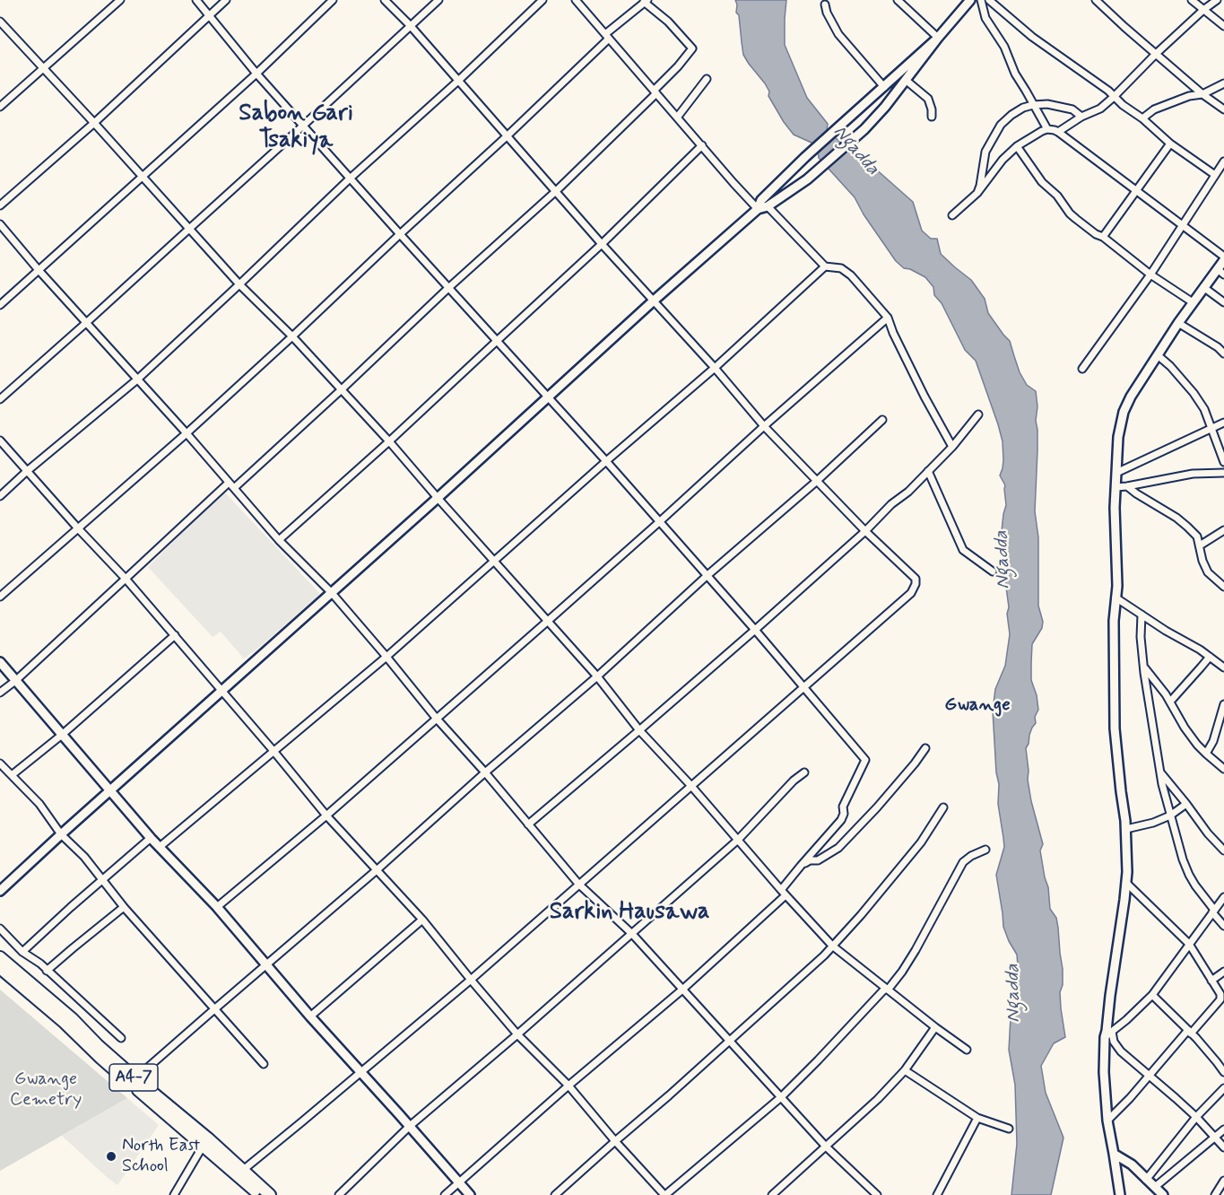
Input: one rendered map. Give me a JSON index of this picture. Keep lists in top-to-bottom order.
{
  "streets": {
    "highway": ["A4-7"]
  },
  "districts": ["Sabon Gari Tsakiya", "Gwange", "Sarkin Hausawa"],
  "water": ["Ngadda"],
  "parks": ["Gwange Cemetry"],
  "places": ["North East School"]
}
